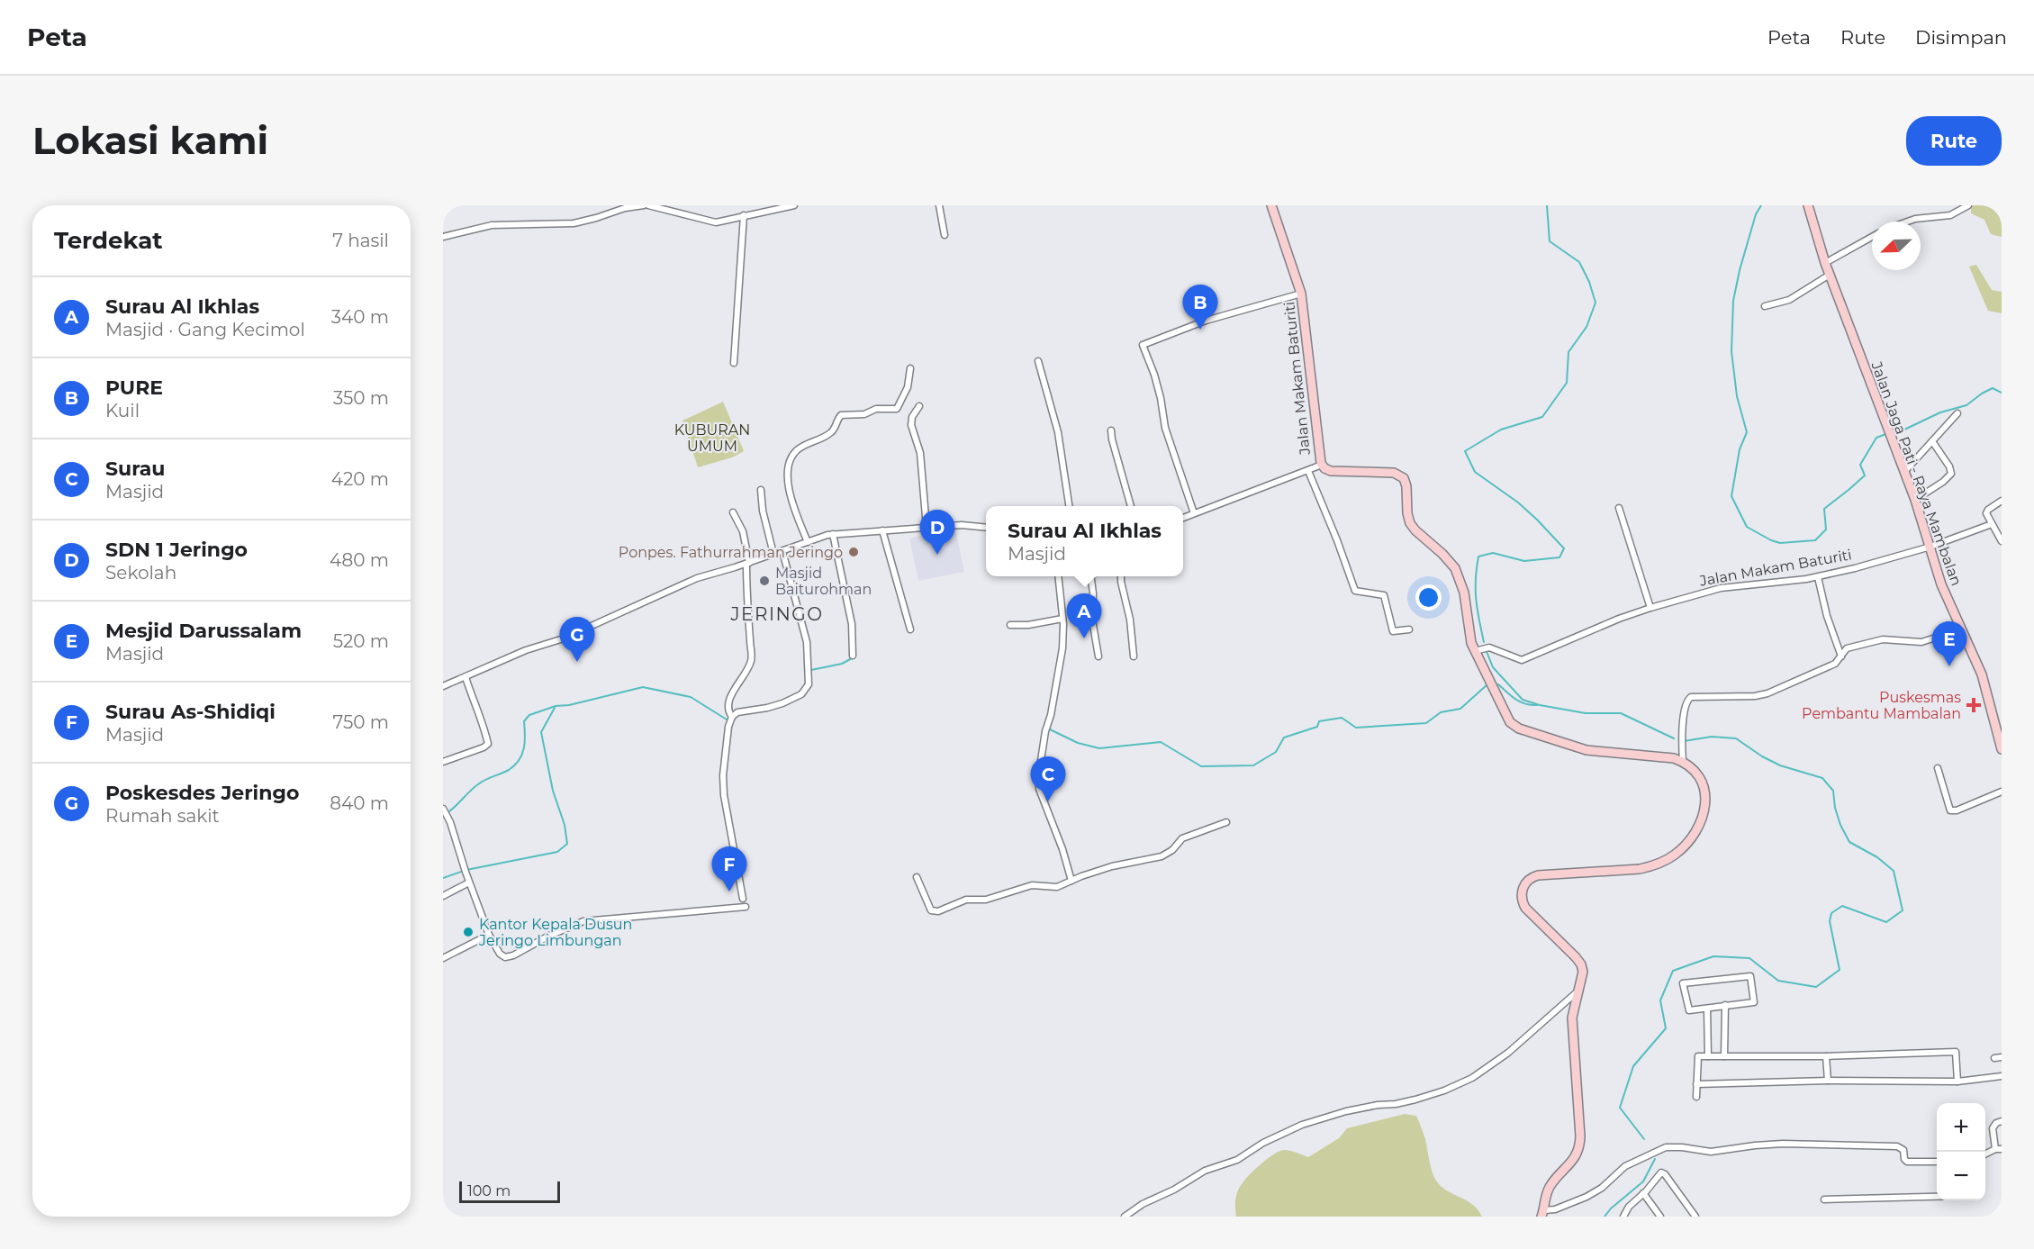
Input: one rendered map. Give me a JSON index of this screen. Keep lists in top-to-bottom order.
{
  "streets": {
    "street": ["Jalan Makam Baturiti", "Jalan Jaga Pati - Raya Mambalan"]
  },
  "crossings": [
    ["Jalan Makam Baturiti", "Jalan Jaga Pati - Raya Mambalan"]
  ],
  "districts": ["JERINGO"],
  "parks": ["KUBURAN UMUM"],
  "places": {
    "other": ["Ponpes. Fathurrahman Jeringo", "Masjid Baiturohman", "Kantor Kepala Dusun Jeringo Limbungan"],
    "health": ["Puskesmas Pembantu Mambalan"]
  },
  "scale_bar": "100 m",
  "north": "bottom left",
  "page": {
    "header": "Peta",
    "nav": ["Peta", "Rute", "Disimpan"],
    "buttons": "Rute",
    "title": "Lokasi kami",
    "heading": ["Terdekat", "7 hasil"],
    "list": [
      {
        "mark": "A",
        "name": "Surau Al Ikhlas",
        "note": "Masjid · Gang Kecimol",
        "value": "340 m"
      },
      {
        "mark": "B",
        "name": "PURE",
        "note": "Kuil",
        "value": "350 m"
      },
      {
        "mark": "C",
        "name": "Surau",
        "note": "Masjid",
        "value": "420 m"
      },
      {
        "mark": "D",
        "name": "SDN 1 Jeringo",
        "note": "Sekolah",
        "value": "480 m"
      },
      {
        "mark": "E",
        "name": "Mesjid Darussalam",
        "note": "Masjid",
        "value": "520 m"
      },
      {
        "mark": "F",
        "name": "Surau As-Shidiqi",
        "note": "Masjid",
        "value": "750 m"
      },
      {
        "mark": "G",
        "name": "Poskesdes Jeringo",
        "note": "Rumah sakit",
        "value": "840 m"
      }
    ],
    "pins": [
      "B",
      "D",
      "A",
      "G",
      "E",
      "C",
      "F"
    ],
    "popup": ["Surau Al Ikhlas", "Masjid"],
    "map_buttons": ["+", "−"],
    "scale": "100 m"
  }
}
